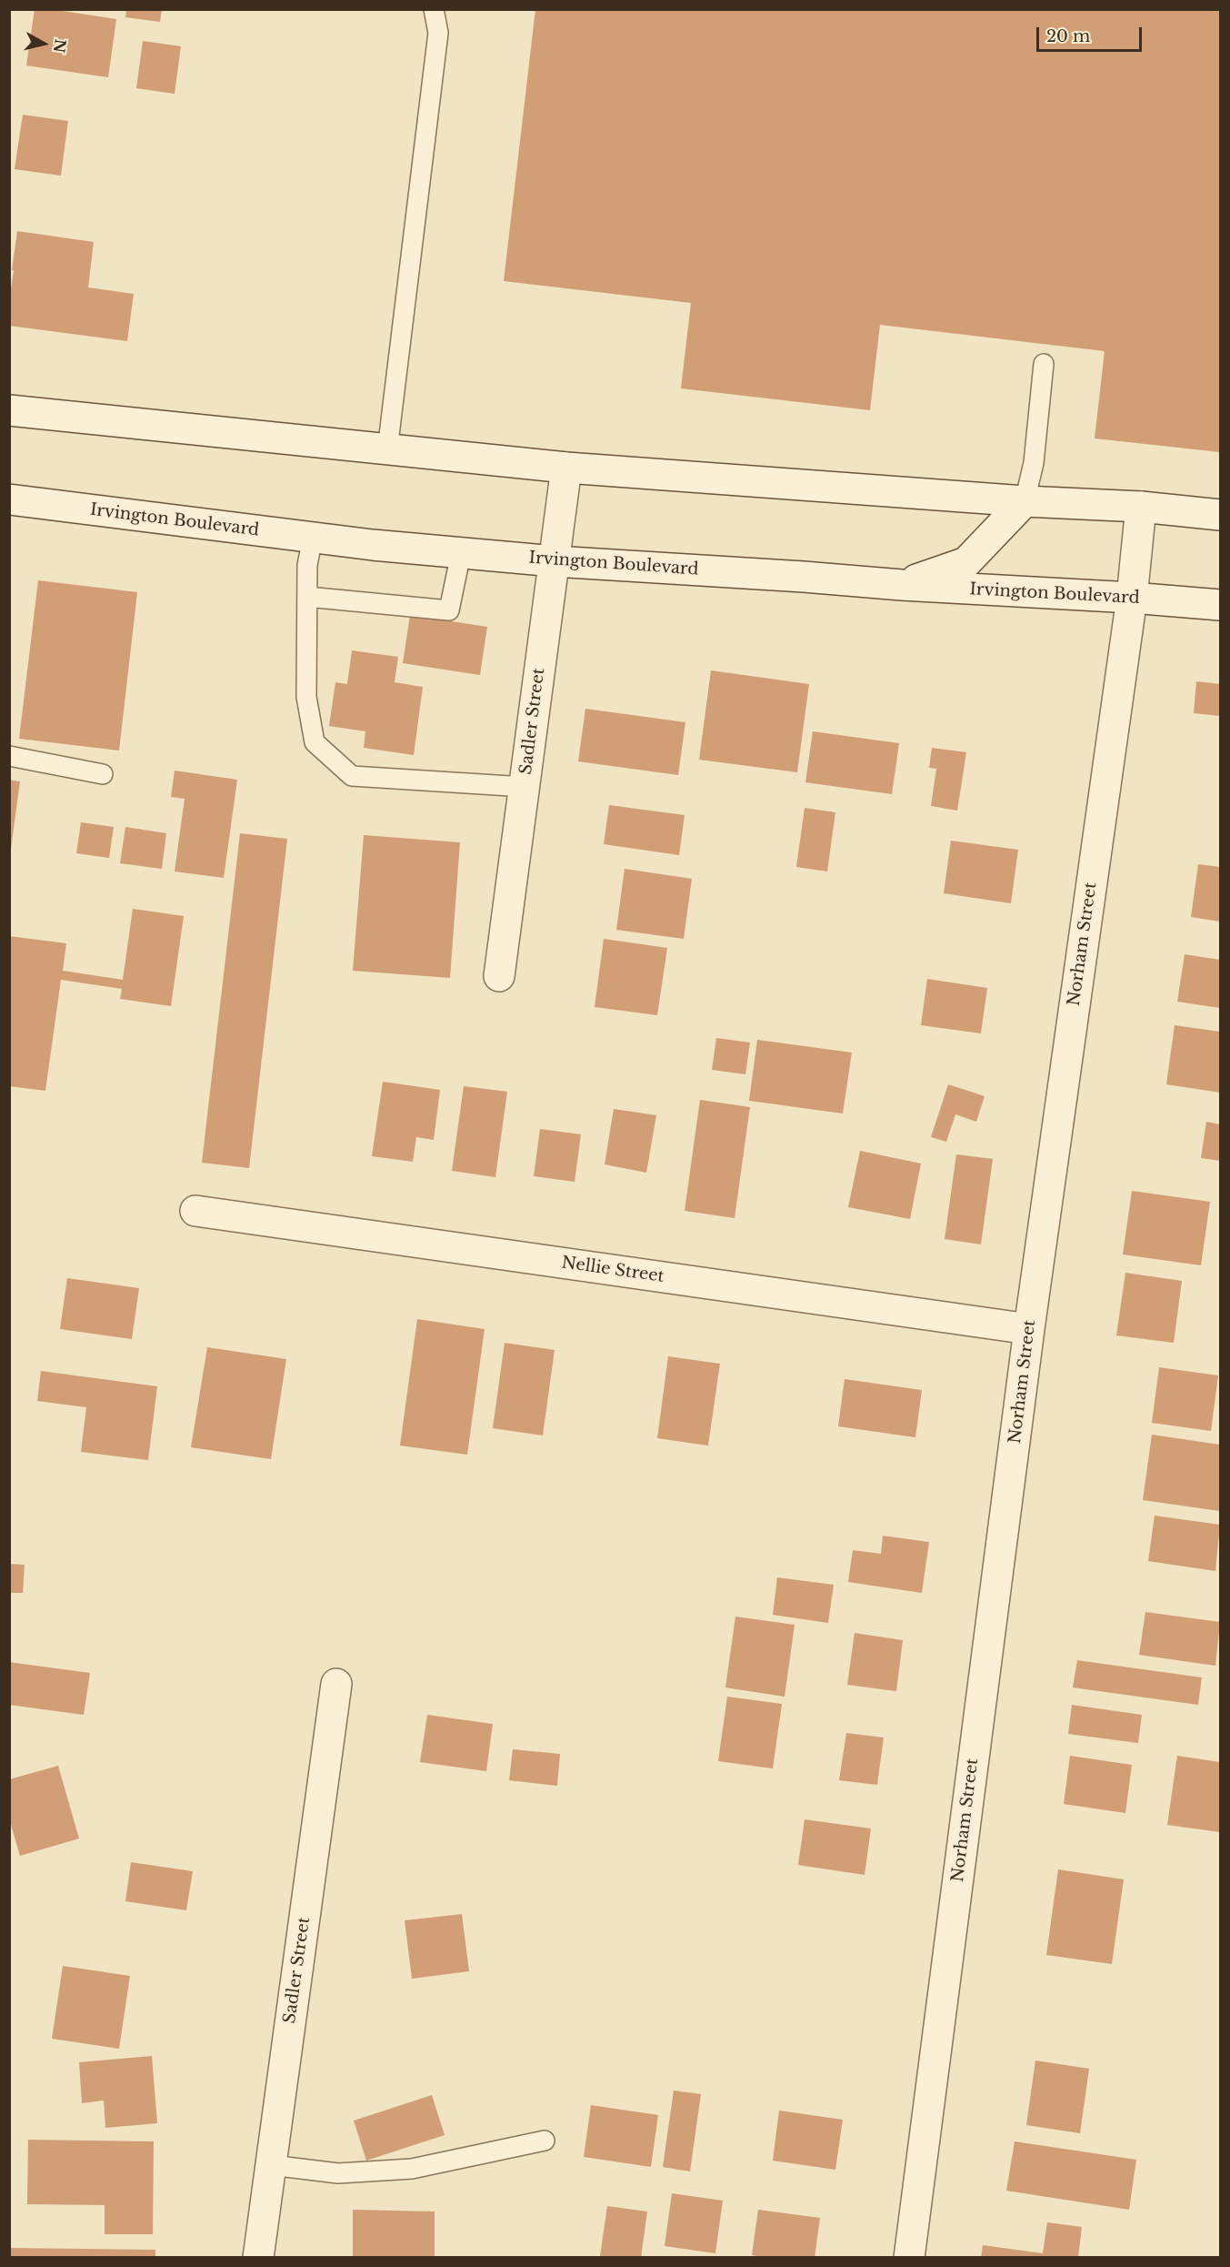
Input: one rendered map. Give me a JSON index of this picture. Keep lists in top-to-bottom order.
{
  "streets": {
    "street": [
      "Irvington Boulevard",
      "Sadler Street",
      "Norham Street",
      "Nellie Street"
    ]
  },
  "crossings": [
    ["Irvington Boulevard", "Sadler Street"],
    ["Irvington Boulevard", "Norham Street"],
    ["Norham Street", "Nellie Street"]
  ],
  "scale_bar": "20 m",
  "north": "right"
}
